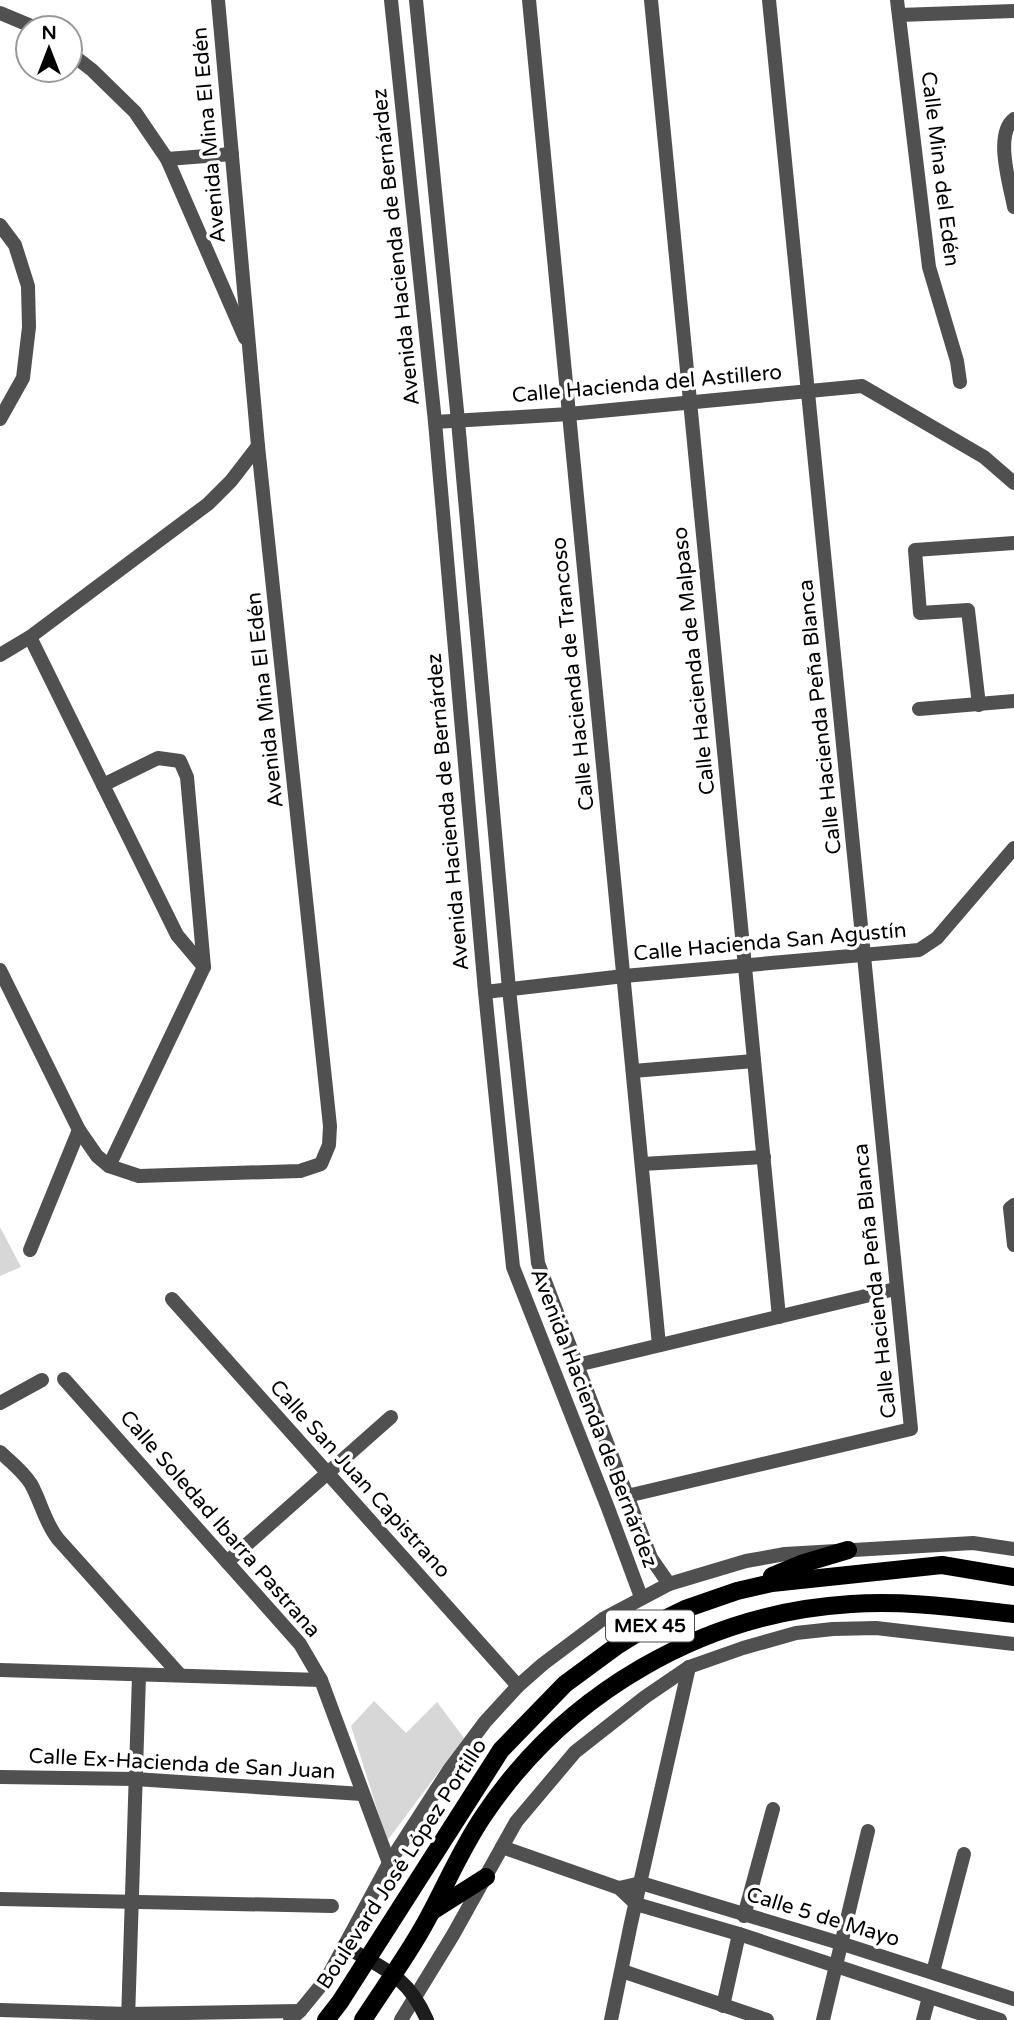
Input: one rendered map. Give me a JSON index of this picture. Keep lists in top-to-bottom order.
{
  "streets": {
    "main road": ["MEX 45", "Boulevard José López Portillo"],
    "street": [
      "Avenida Mina El Edén",
      "Calle Mina del Edén",
      "Avenida Hacienda de Bernárdez",
      "Calle Hacienda del Astillero",
      "Calle Hacienda de Malpaso",
      "Calle Hacienda de Trancoso",
      "Calle Hacienda Peña Blanca",
      "Calle Hacienda San Agustín",
      "Calle San Juan Capistrano",
      "Calle Soledad Ibarra Pastrana",
      "Calle Ex-Hacienda de San Juan",
      "Calle 5 de Mayo"
    ]
  },
  "crossings": [
    ["Avenida Hacienda de Bernárdez", "Calle Hacienda del Astillero"],
    ["Avenida Hacienda de Bernárdez", "Calle Hacienda Peña Blanca"],
    ["Avenida Hacienda de Bernárdez", "Calle Hacienda San Agustín"],
    ["Calle Hacienda del Astillero", "Calle Hacienda de Malpaso"],
    ["Calle Hacienda del Astillero", "Calle Hacienda de Trancoso"],
    ["Calle Hacienda del Astillero", "Calle Hacienda Peña Blanca"],
    ["Calle Hacienda de Malpaso", "Calle Hacienda San Agustín"],
    ["Calle Hacienda de Trancoso", "Calle Hacienda San Agustín"],
    ["Calle Hacienda Peña Blanca", "Calle Hacienda San Agustín"],
    ["Calle Soledad Ibarra Pastrana", "Calle Ex-Hacienda de San Juan"]
  ],
  "north": "top"
}
